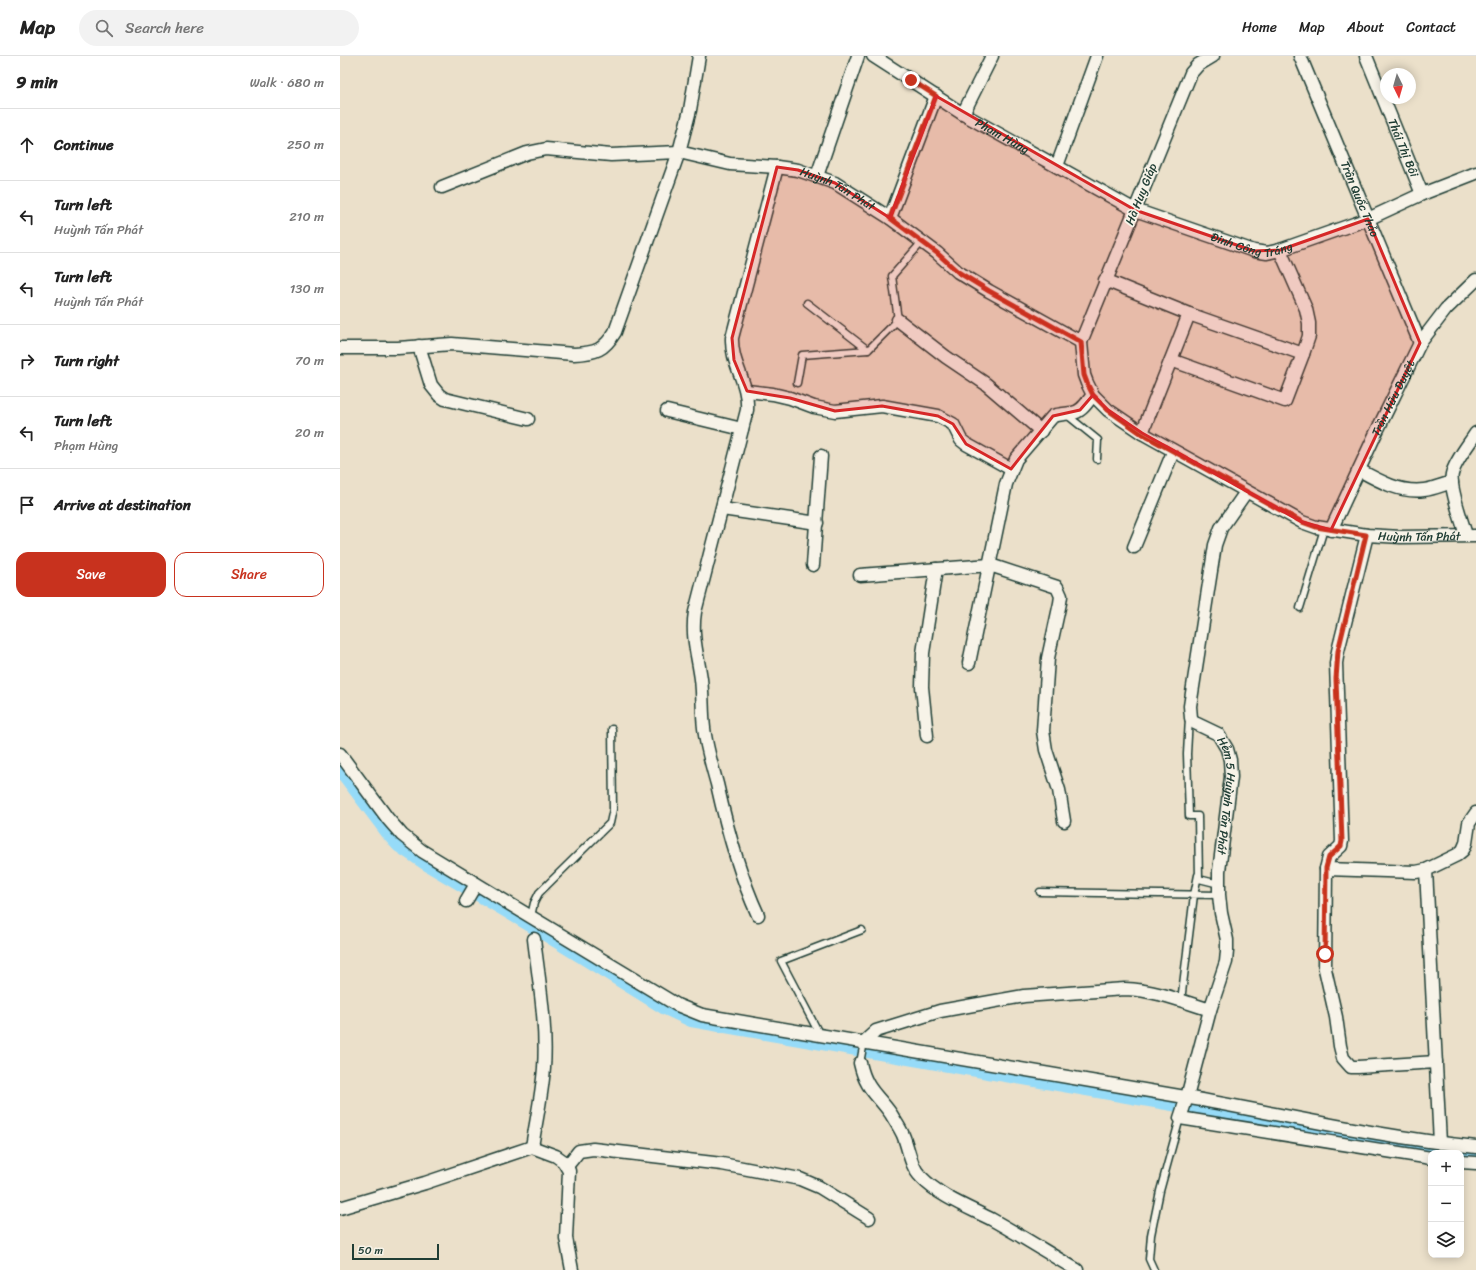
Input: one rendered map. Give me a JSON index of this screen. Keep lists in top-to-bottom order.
{
  "streets": {
    "street": [
      "Phạm Hùng",
      "Thái Thị Bôi",
      "Huỳnh Tấn Phát",
      "Hà Huy Giáp",
      "Trần Quốc Thảo",
      "Đinh Công Tráng",
      "Trần Hữu Duyệt",
      "Hẻm 5 Huỳnh Tấn Phát"
    ]
  },
  "crossings": [
    ["Phạm Hùng", "Hà Huy Giáp"],
    ["Phạm Hùng", "Đinh Công Tráng"],
    ["Thái Thị Bôi", "Đinh Công Tráng"],
    ["Huỳnh Tấn Phát", "Hà Huy Giáp"],
    ["Huỳnh Tấn Phát", "Trần Hữu Duyệt"],
    ["Hà Huy Giáp", "Đinh Công Tráng"],
    ["Trần Quốc Thảo", "Đinh Công Tráng"],
    ["Trần Quốc Thảo", "Trần Hữu Duyệt"]
  ],
  "scale_bar": "50 m",
  "north": "bottom",
  "page": {
    "header": "Map",
    "search": "Search here",
    "nav": [
      "Home",
      "Map",
      "About",
      "Contact"
    ],
    "heading": ["9 min", "Walk · 680 m"],
    "list": [
      ["Continue", "250 m"],
      ["Turn left", "Huỳnh Tấn Phát", "210 m"],
      ["Turn left", "Huỳnh Tấn Phát", "130 m"],
      ["Turn right", "70 m"],
      ["Turn left", "Phạm Hùng", "20 m"],
      "Arrive at destination"
    ],
    "buttons": ["Save", "Share"],
    "map_buttons": ["+", "−"],
    "scale": "50 m"
  }
}
